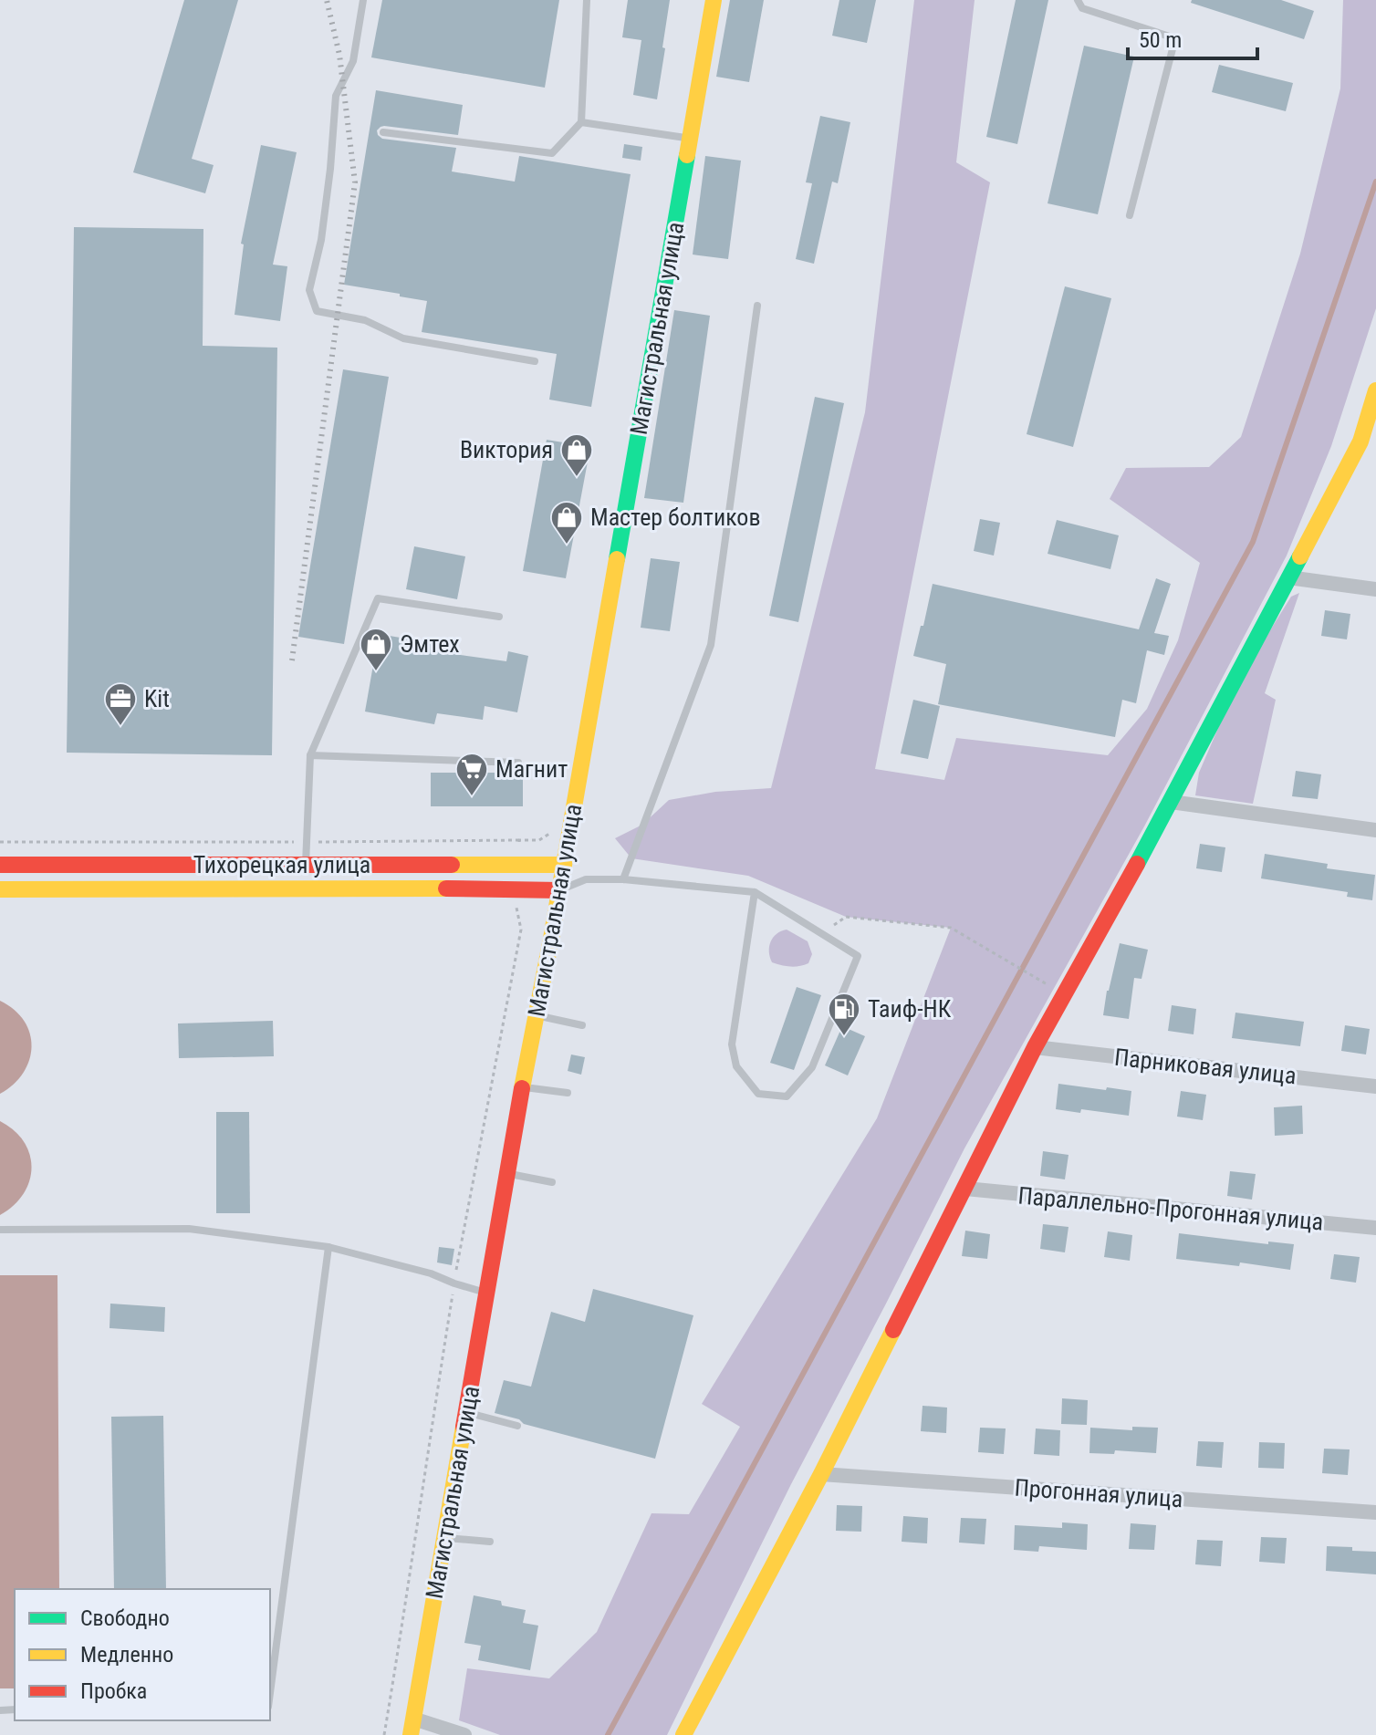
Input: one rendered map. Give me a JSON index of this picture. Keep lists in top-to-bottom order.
{
  "streets": {
    "street": [
      "Магистральная улица",
      "Тихорецкая улица",
      "Парниковая улица",
      "Параллельно-Прогонная улица",
      "Прогонная улица"
    ]
  },
  "crossings": [
    ["Магистральная улица", "Тихорецкая улица"]
  ],
  "places": {
    "shop": ["Виктория", "Мастер болтиков", "Эмтех"],
    "office": ["Kit"],
    "supermarket": ["Магнит"],
    "fuel station": ["Таиф-НК"]
  },
  "legend": ["Свободно", "Медленно", "Пробка"],
  "scale_bar": "50 m"
}
